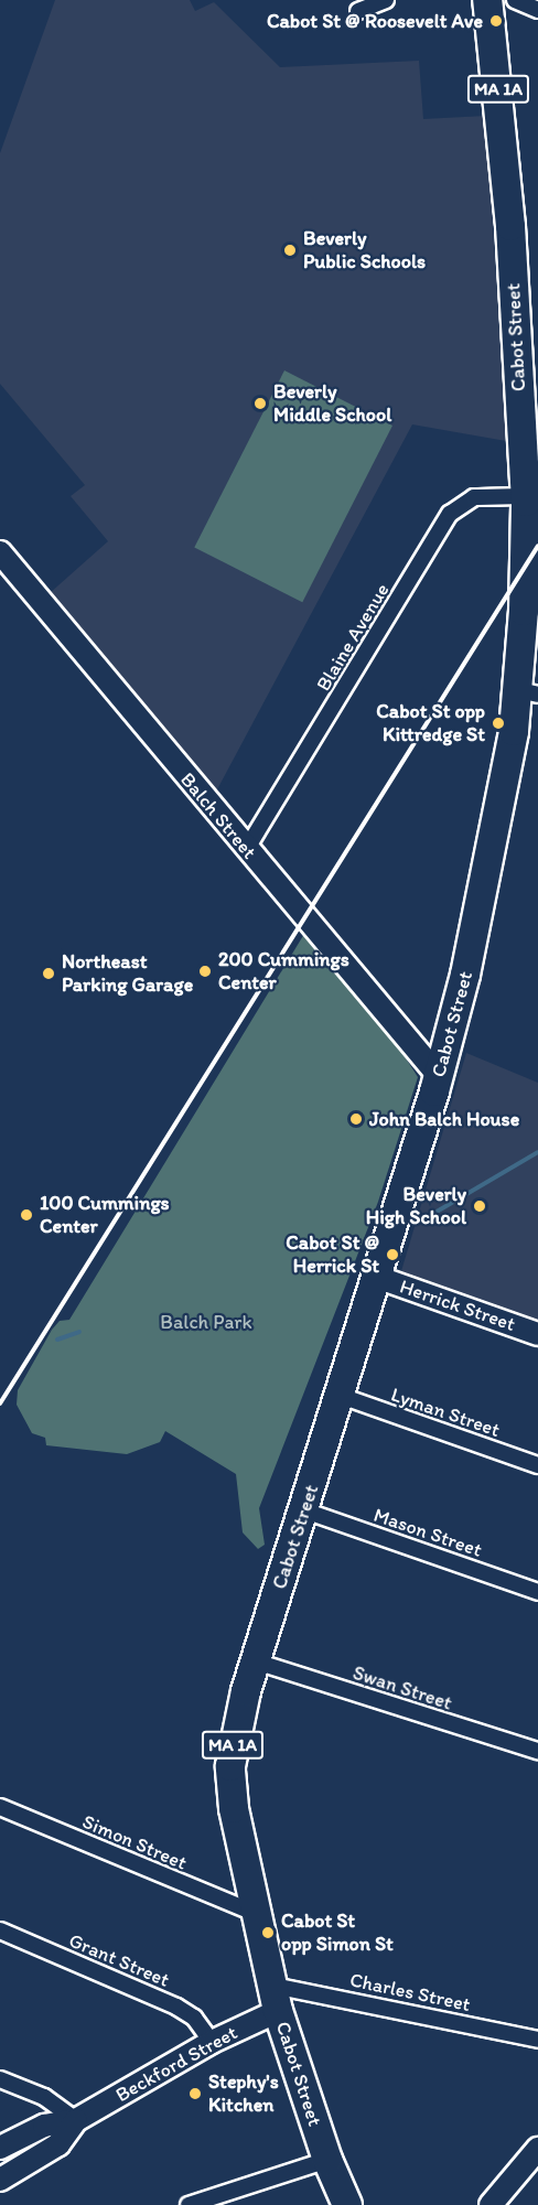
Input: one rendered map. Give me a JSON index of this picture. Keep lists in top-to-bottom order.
{
  "streets": {
    "highway": ["MA 1A", "Cabot Street"],
    "street": [
      "Blaine Avenue",
      "Balch Street",
      "Herrick Street",
      "Lyman Street",
      "Mason Street",
      "Swan Street",
      "Simon Street",
      "Grant Street",
      "Charles Street",
      "Beckford Street"
    ]
  },
  "crossings": [
    ["Cabot Street", "Blaine Avenue"],
    ["Cabot Street", "Balch Street"],
    ["Cabot Street", "Herrick Street"],
    ["Cabot Street", "Lyman Street"],
    ["Cabot Street", "Mason Street"],
    ["Cabot Street", "Swan Street"],
    ["Cabot Street", "Simon Street"],
    ["Cabot Street", "Charles Street"],
    ["Cabot Street", "Beckford Street"],
    ["Blaine Avenue", "Balch Street"],
    ["Grant Street", "Beckford Street"],
    ["Charles Street", "Beckford Street"]
  ],
  "parks": ["Balch Park"],
  "places": [
    "Cabot St @ Roosevelt Ave",
    "Beverly Public Schools",
    "Beverly Middle School",
    "Cabot St opp Kittredge St",
    "200 Cummings Center",
    "Northeast Parking Garage",
    "John Balch House",
    "Beverly High School",
    "100 Cummings Center",
    "Cabot St @ Herrick St",
    "Cabot St opp Simon St",
    "Stephy's Kitchen"
  ]
}
